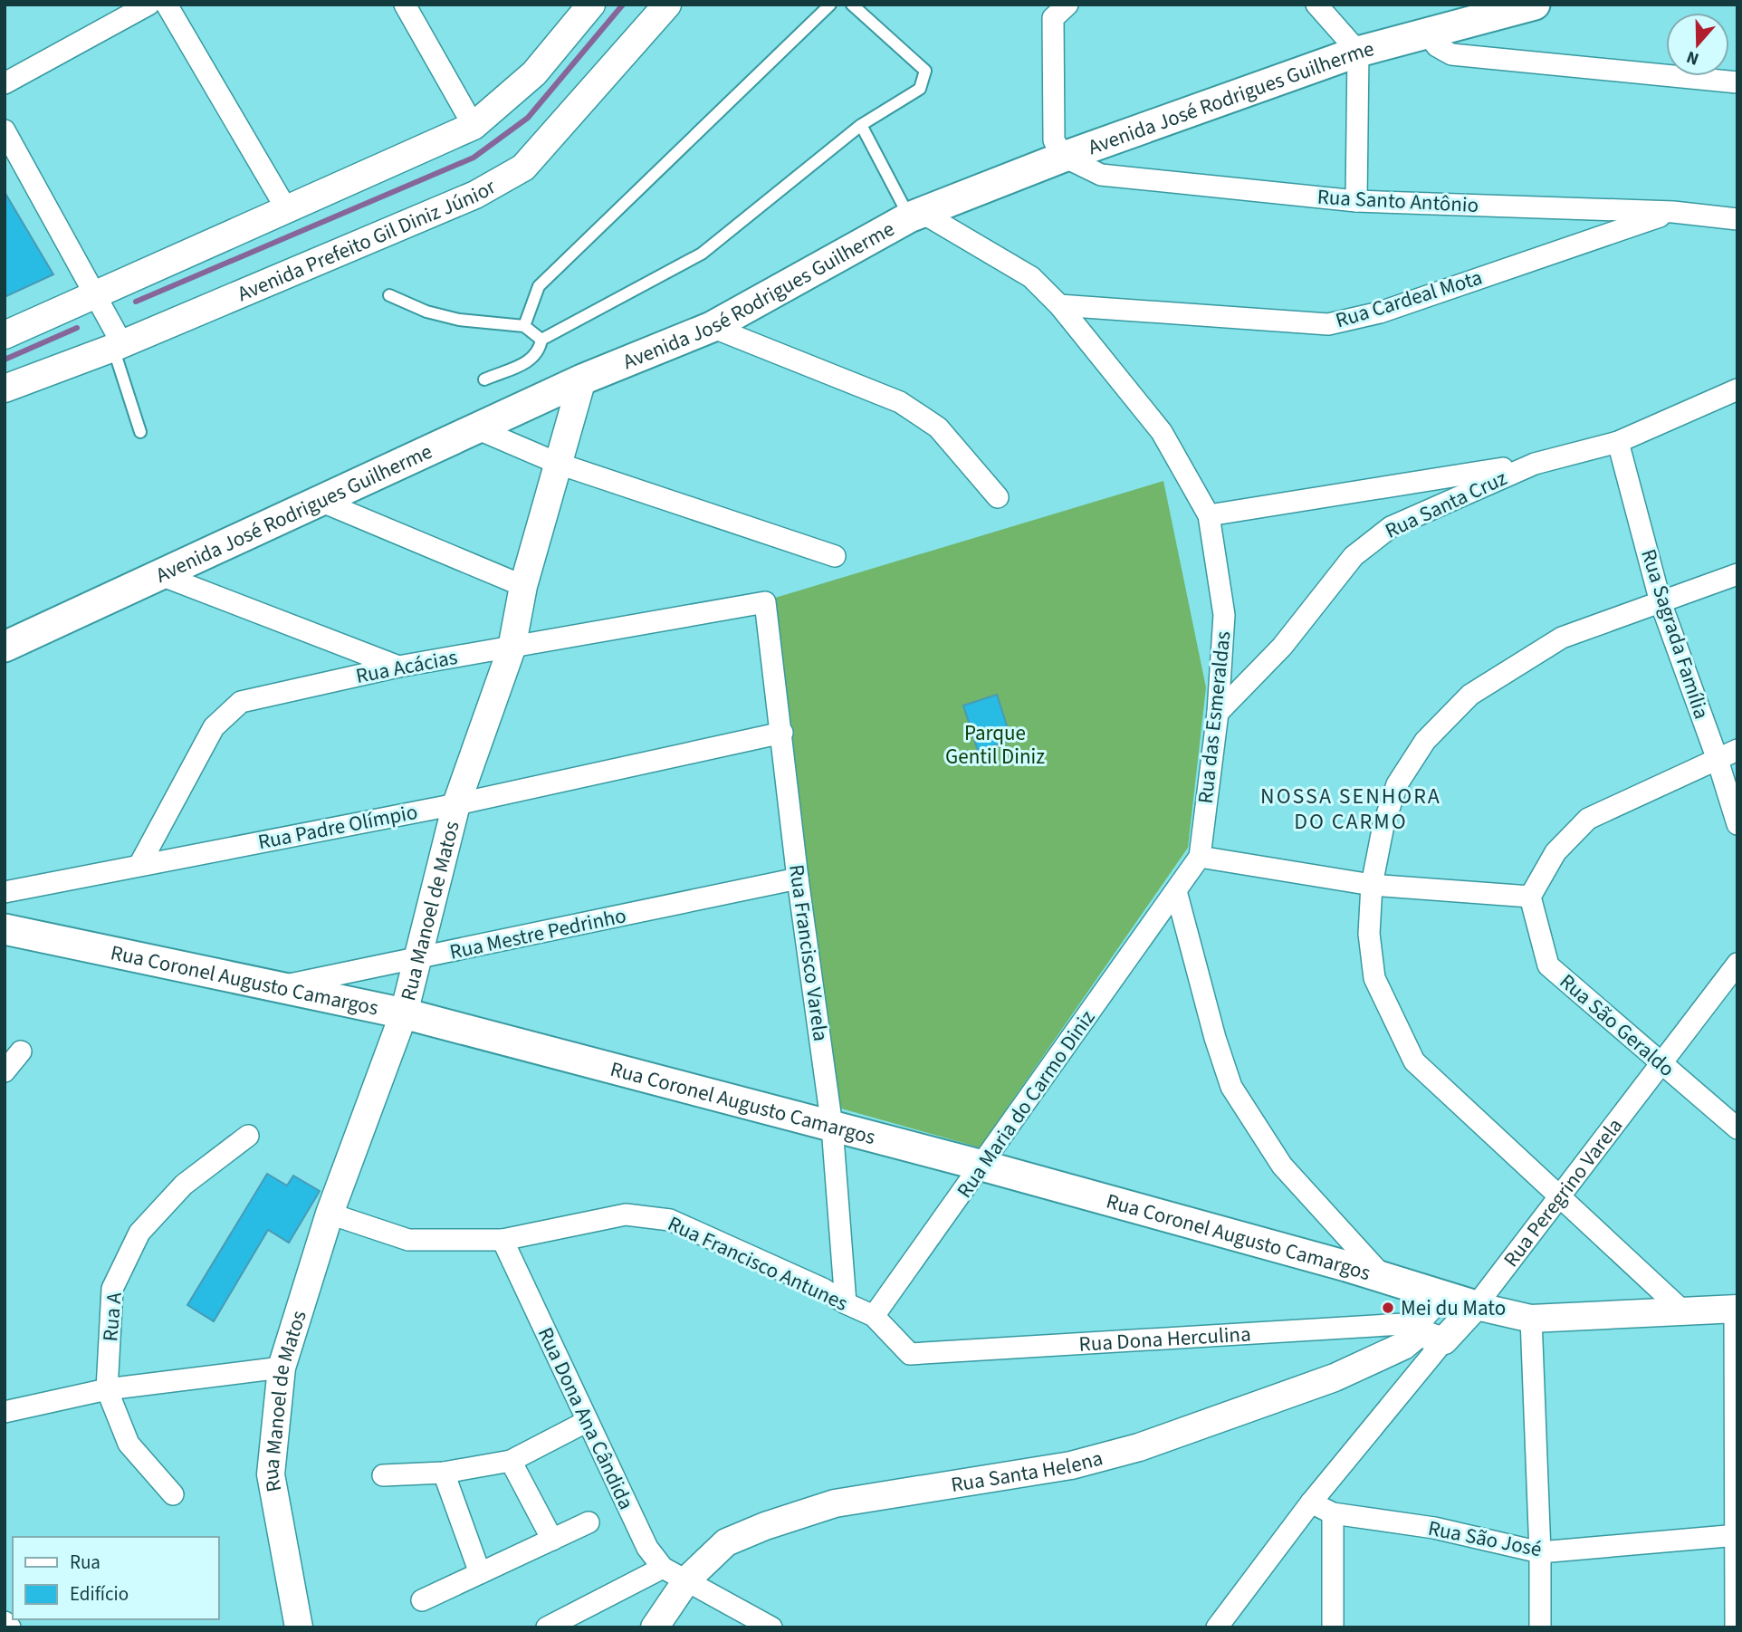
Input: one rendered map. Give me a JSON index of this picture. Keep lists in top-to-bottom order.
{
  "streets": {
    "main road": ["Avenida José Rodrigues Guilherme", "Rua Coronel Augusto Camargos"],
    "street": [
      "Rua Santo Antônio",
      "Avenida Prefeito Gil Diniz Júnior",
      "Rua Cardeal Mota",
      "Rua Santa Cruz",
      "Rua Sagrada Família",
      "Rua Acácias",
      "Rua das Esmeraldas",
      "Rua Padre Olímpio",
      "Rua Manoel de Matos",
      "Rua Mestre Pedrinho",
      "Rua Francisco Varela",
      "Rua São Geraldo",
      "Rua Maria do Carmo Diniz",
      "Rua Peregrino Varela",
      "Rua Francisco Antunes",
      "Rua A",
      "Rua Dona Herculina",
      "Rua Dona Ana Cândida",
      "Rua Santa Helena",
      "Rua São José"
    ]
  },
  "crossings": [
    ["Avenida José Rodrigues Guilherme", "Rua Santo Antônio"],
    ["Avenida José Rodrigues Guilherme", "Rua das Esmeraldas"],
    ["Avenida José Rodrigues Guilherme", "Rua Manoel de Matos"],
    ["Rua Santo Antônio", "Rua Cardeal Mota"],
    ["Rua Cardeal Mota", "Rua das Esmeraldas"],
    ["Rua Santa Cruz", "Rua Sagrada Família"],
    ["Rua Santa Cruz", "Rua das Esmeraldas"],
    ["Rua Acácias", "Rua Padre Olímpio"],
    ["Rua Acácias", "Rua Manoel de Matos"],
    ["Rua Acácias", "Rua Francisco Varela"],
    ["Rua das Esmeraldas", "Rua Maria do Carmo Diniz"],
    ["Rua Padre Olímpio", "Rua Manoel de Matos"],
    ["Rua Padre Olímpio", "Rua Francisco Varela"],
    ["Rua Manoel de Matos", "Rua Mestre Pedrinho"],
    ["Rua Manoel de Matos", "Rua Coronel Augusto Camargos"],
    ["Rua Manoel de Matos", "Rua Francisco Antunes"],
    ["Rua Mestre Pedrinho", "Rua Francisco Varela"],
    ["Rua Mestre Pedrinho", "Rua Coronel Augusto Camargos"],
    ["Rua Francisco Varela", "Rua Coronel Augusto Camargos"],
    ["Rua Francisco Varela", "Rua Francisco Antunes"],
    ["Rua Coronel Augusto Camargos", "Rua Maria do Carmo Diniz"],
    ["Rua Coronel Augusto Camargos", "Rua Peregrino Varela"],
    ["Rua Coronel Augusto Camargos", "Rua Dona Herculina"],
    ["Rua Coronel Augusto Camargos", "Rua Santa Helena"],
    ["Rua São Geraldo", "Rua Peregrino Varela"],
    ["Rua Maria do Carmo Diniz", "Rua Francisco Antunes"],
    ["Rua Francisco Antunes", "Rua Dona Herculina"],
    ["Rua Francisco Antunes", "Rua Dona Ana Cândida"],
    ["Rua Dona Herculina", "Rua Santa Helena"],
    ["Rua Dona Ana Cândida", "Rua Santa Helena"]
  ],
  "districts": ["NOSSA SENHORA DO CARMO"],
  "parks": ["Parque Gentil Diniz"],
  "places": ["Mei du Mato"],
  "legend": ["Rua", "Edifício"],
  "north": "bottom"
}
